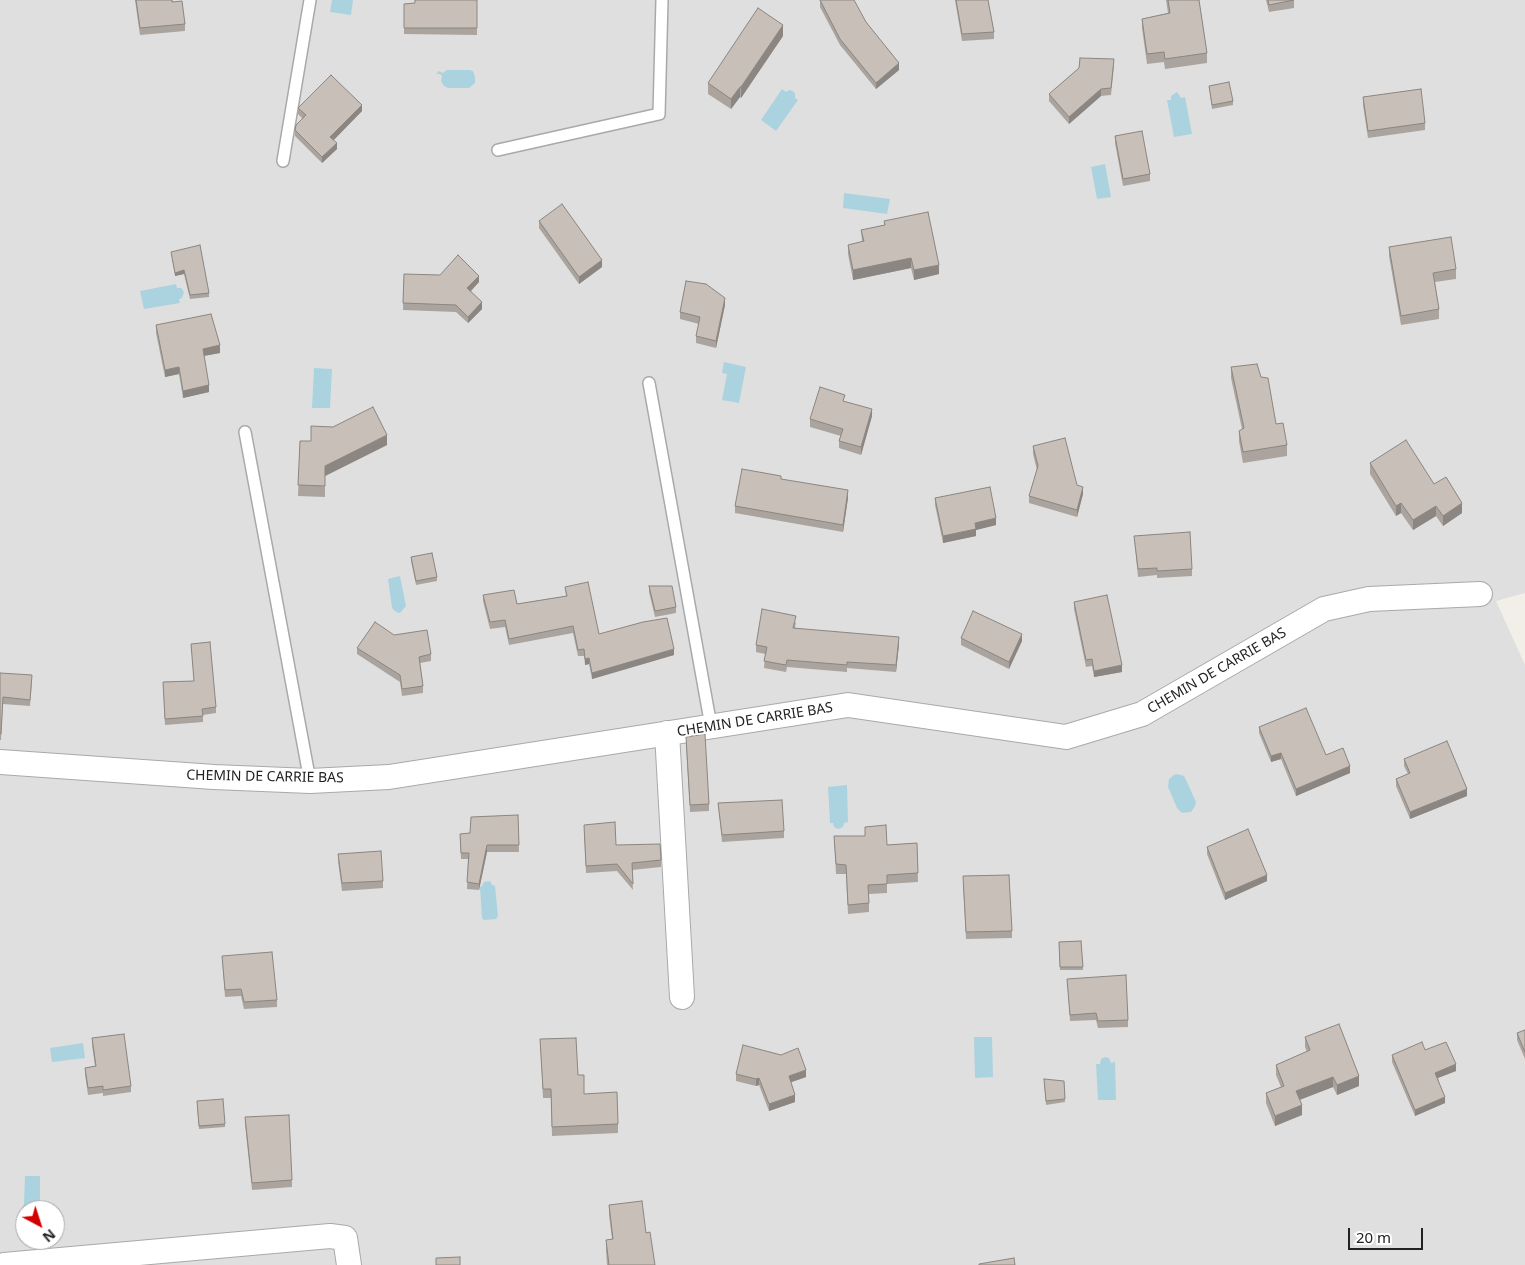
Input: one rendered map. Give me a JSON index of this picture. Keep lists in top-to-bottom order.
{
  "streets": {
    "street": ["CHEMIN DE CARRIE BAS"]
  },
  "scale_bar": "20 m",
  "north": "bottom right"
}
